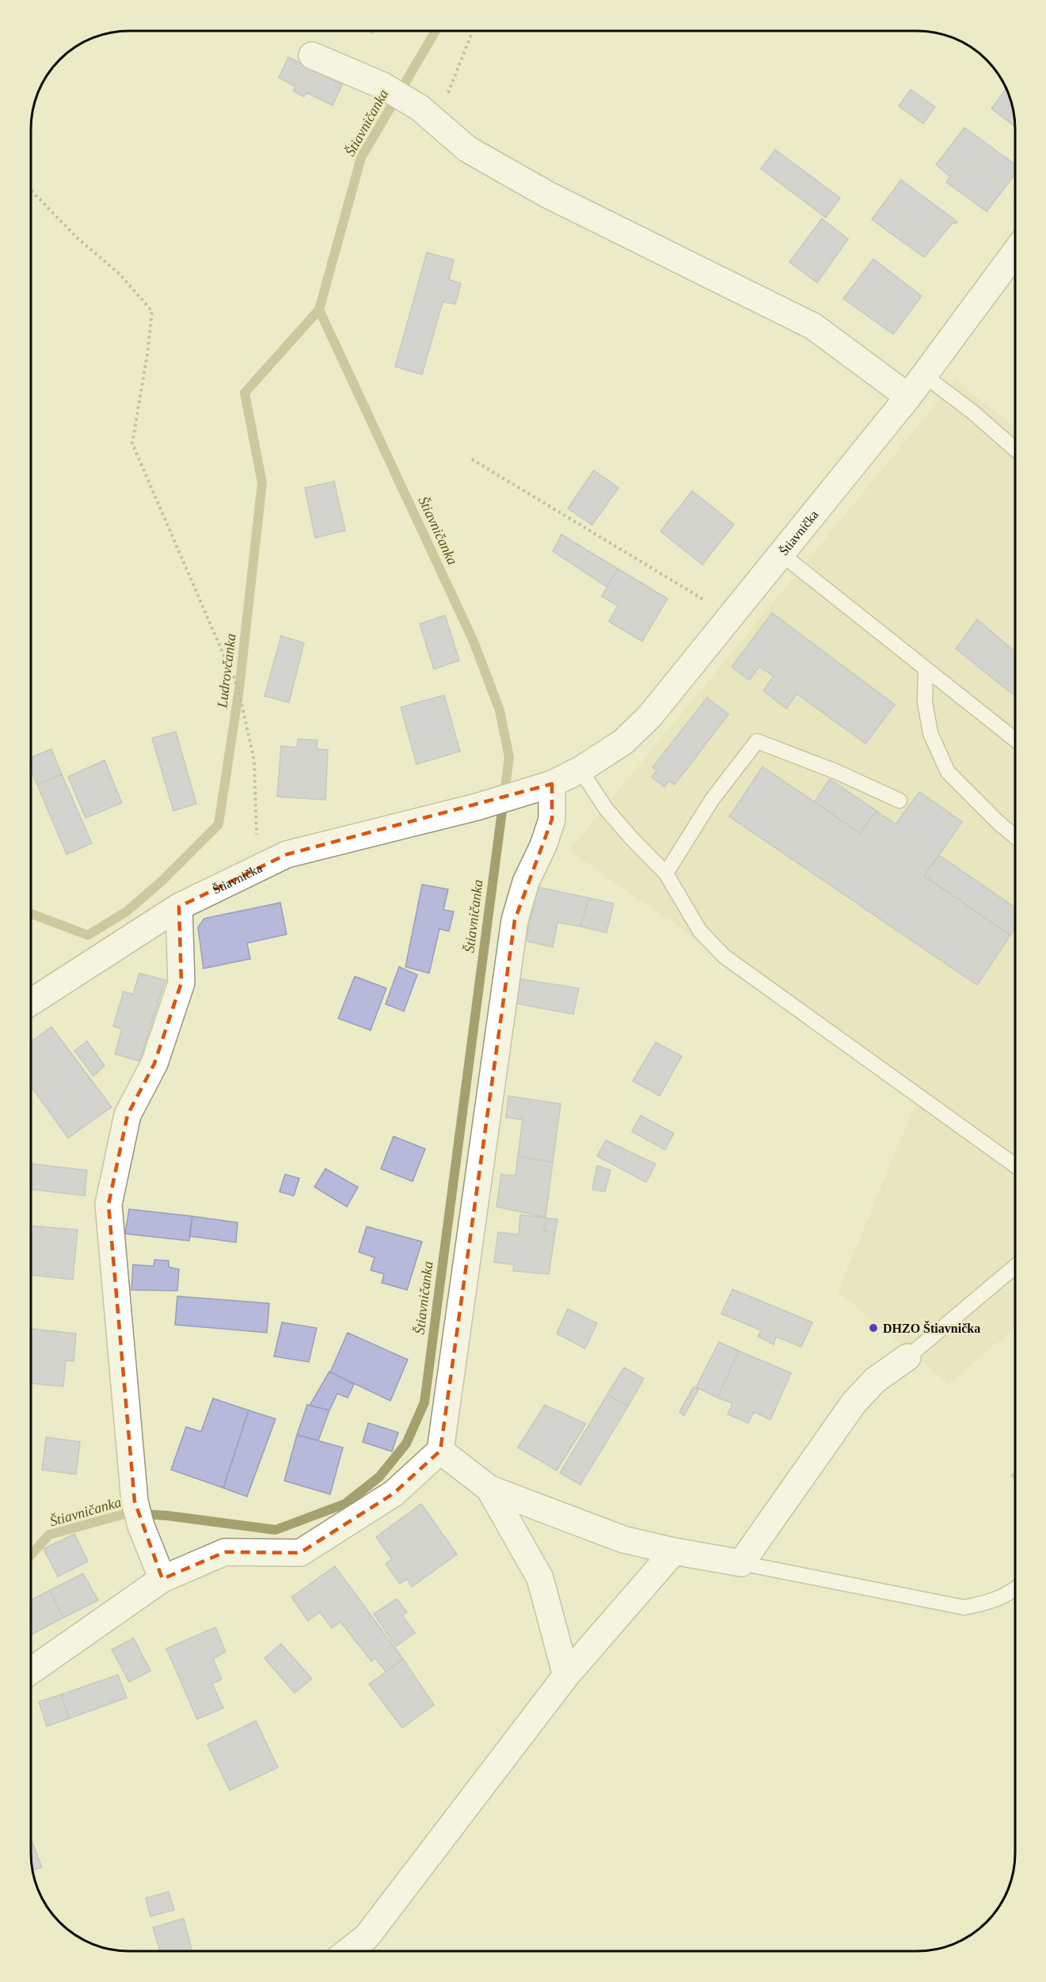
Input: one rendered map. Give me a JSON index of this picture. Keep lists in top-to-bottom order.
{
  "streets": {
    "street": ["Štiavnička"]
  },
  "water": ["Štiavničanka", "Ludrovčanka"],
  "places": ["DHZO Štiavnička"]
}
